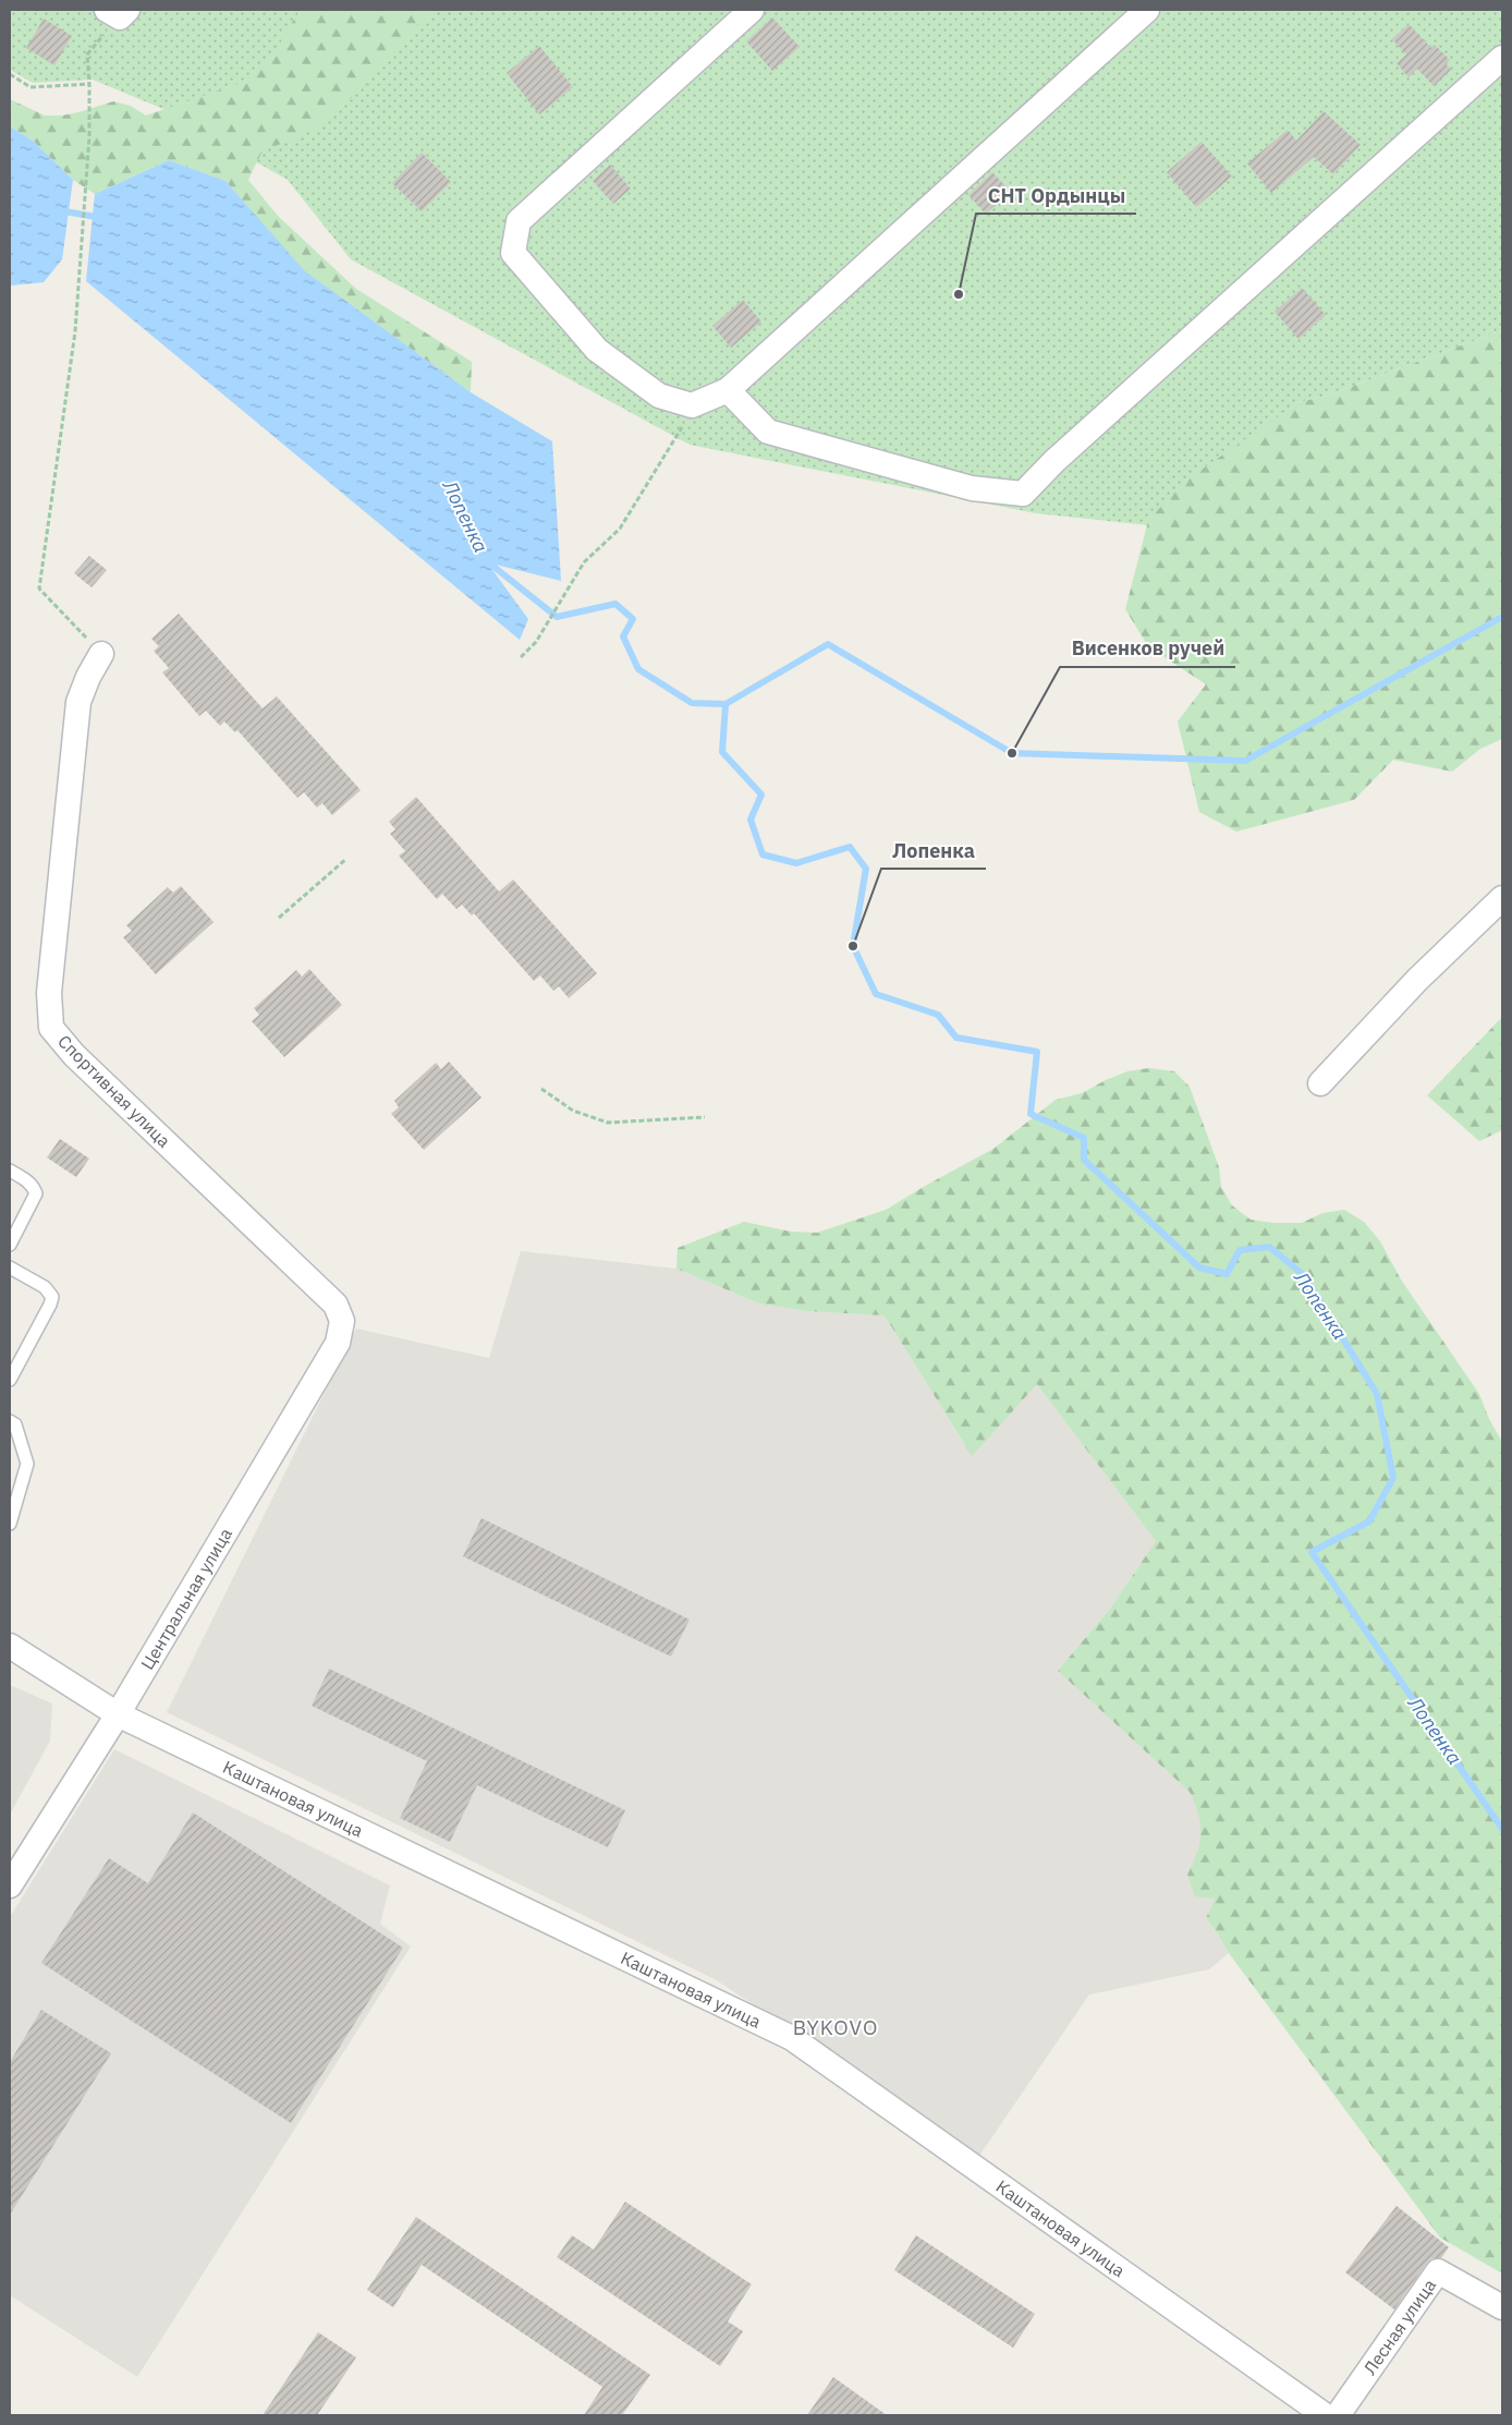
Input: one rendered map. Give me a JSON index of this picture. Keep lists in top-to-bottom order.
{
  "streets": {
    "street": [
      "Спортивная улица",
      "Центральная улица",
      "Каштановая улица",
      "Лесная улица"
    ]
  },
  "crossings": [
    ["Спортивная улица", "Центральная улица"],
    ["Центральная улица", "Каштановая улица"]
  ],
  "districts": ["BYKOVO"],
  "water": ["Лопенка"],
  "places": ["СНТ Ордынцы", "Висенков ручей", "Лопенка"]
}
